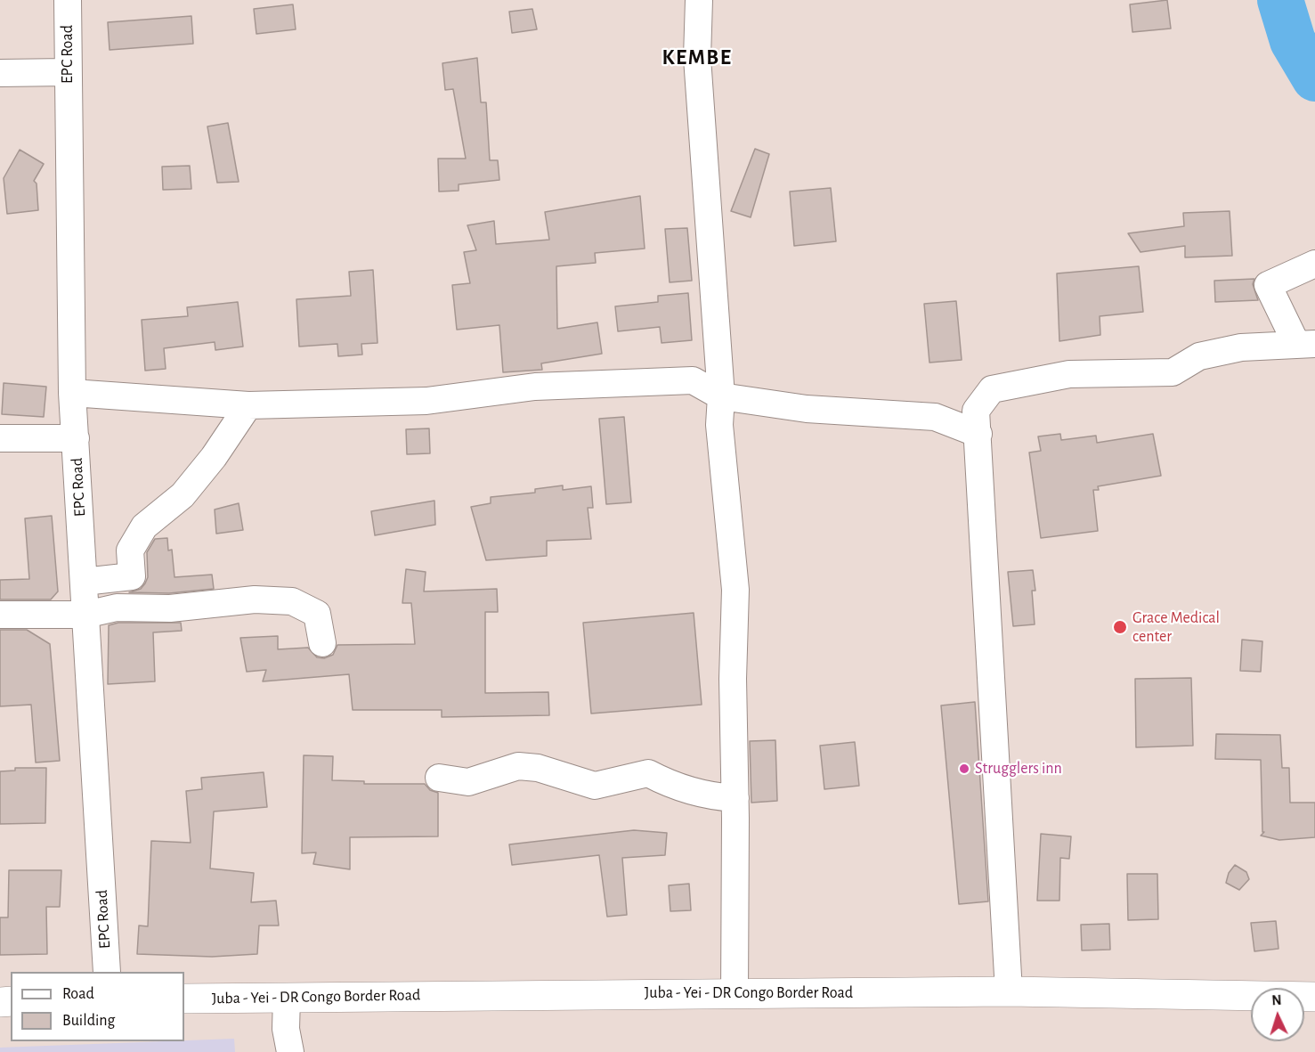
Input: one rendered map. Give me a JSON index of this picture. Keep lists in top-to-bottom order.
{
  "streets": {
    "main road": ["Juba - Yei - DR Congo Border Road"],
    "street": ["EPC Road"]
  },
  "districts": ["KEMBE"],
  "places": ["Grace Medical center", "Strugglers inn"],
  "legend": ["Road", "Building"],
  "north": "top"
}
